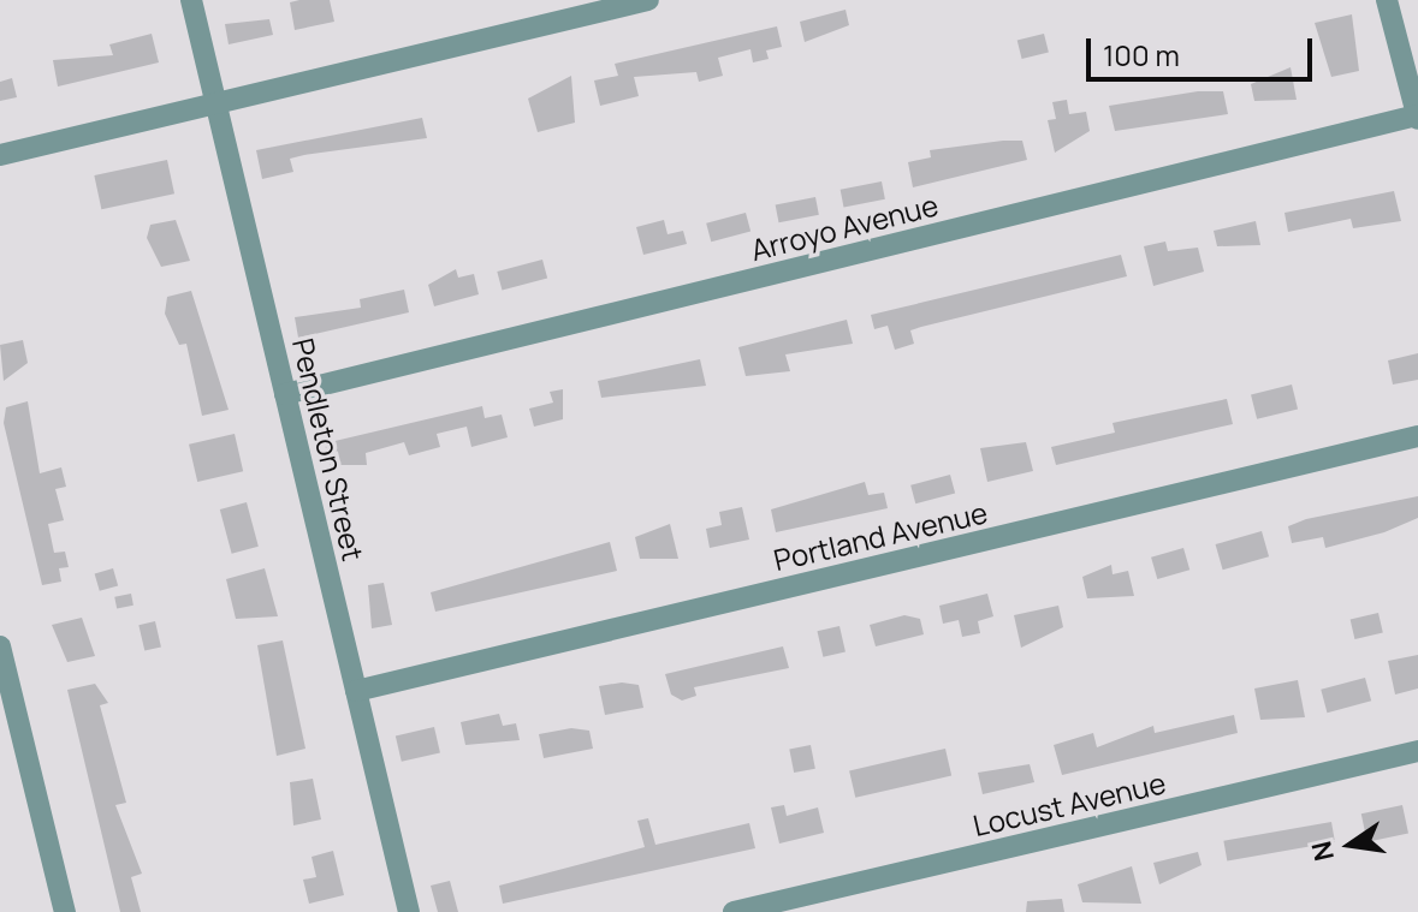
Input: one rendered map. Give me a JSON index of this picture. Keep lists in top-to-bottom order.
{
  "streets": {
    "street": [
      "Arroyo Avenue",
      "Pendleton Street",
      "Portland Avenue",
      "Locust Avenue"
    ]
  },
  "crossings": [
    ["Arroyo Avenue", "Pendleton Street"],
    ["Pendleton Street", "Portland Avenue"]
  ],
  "scale_bar": "100 m",
  "north": "left"
}
